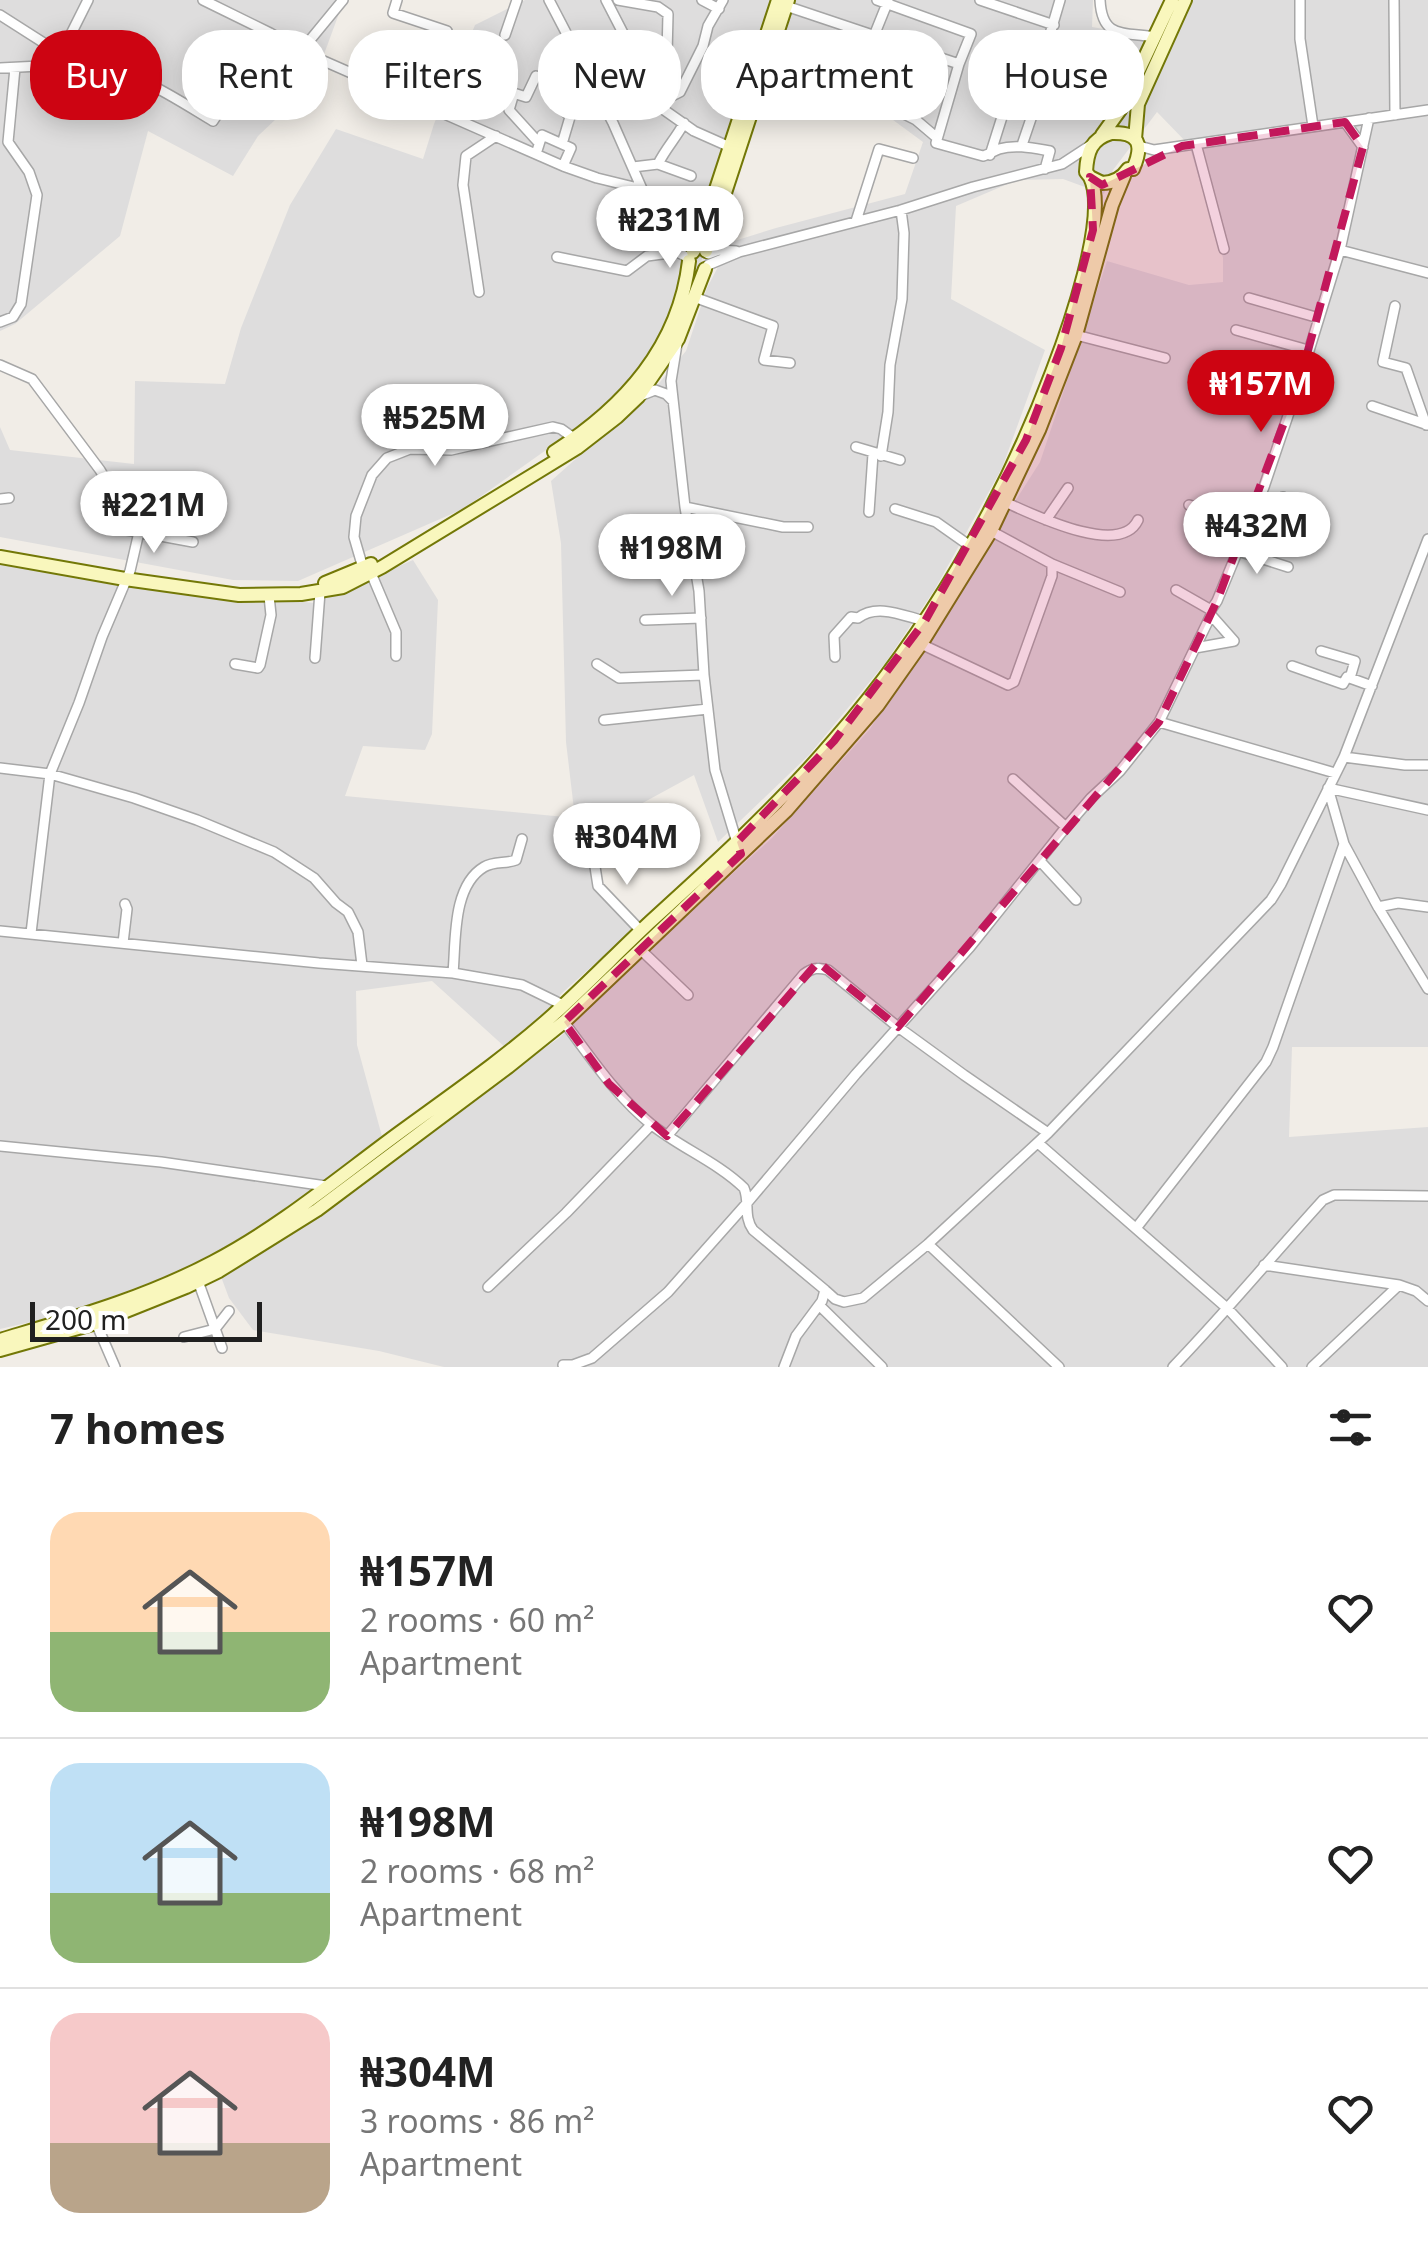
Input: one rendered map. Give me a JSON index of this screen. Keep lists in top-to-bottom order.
{
  "scale_bar": "200 m",
  "page": {
    "chip": [
      "Buy",
      "Rent",
      "Filters",
      "New",
      "Apartment",
      "House"
    ],
    "price": [
      "₦231M",
      "₦157M",
      "₦525M",
      "₦221M",
      "₦432M",
      "₦198M",
      "₦304M"
    ],
    "scale": "200 m",
    "heading": "7 homes",
    "list": [
      {
        "name": "₦157M",
        "note": "2 rooms · 60 m² · Apartment"
      },
      {
        "name": "₦198M",
        "note": "2 rooms · 68 m² · Apartment"
      },
      {
        "name": "₦304M",
        "note": "3 rooms · 86 m² · Apartment"
      }
    ]
  }
}
